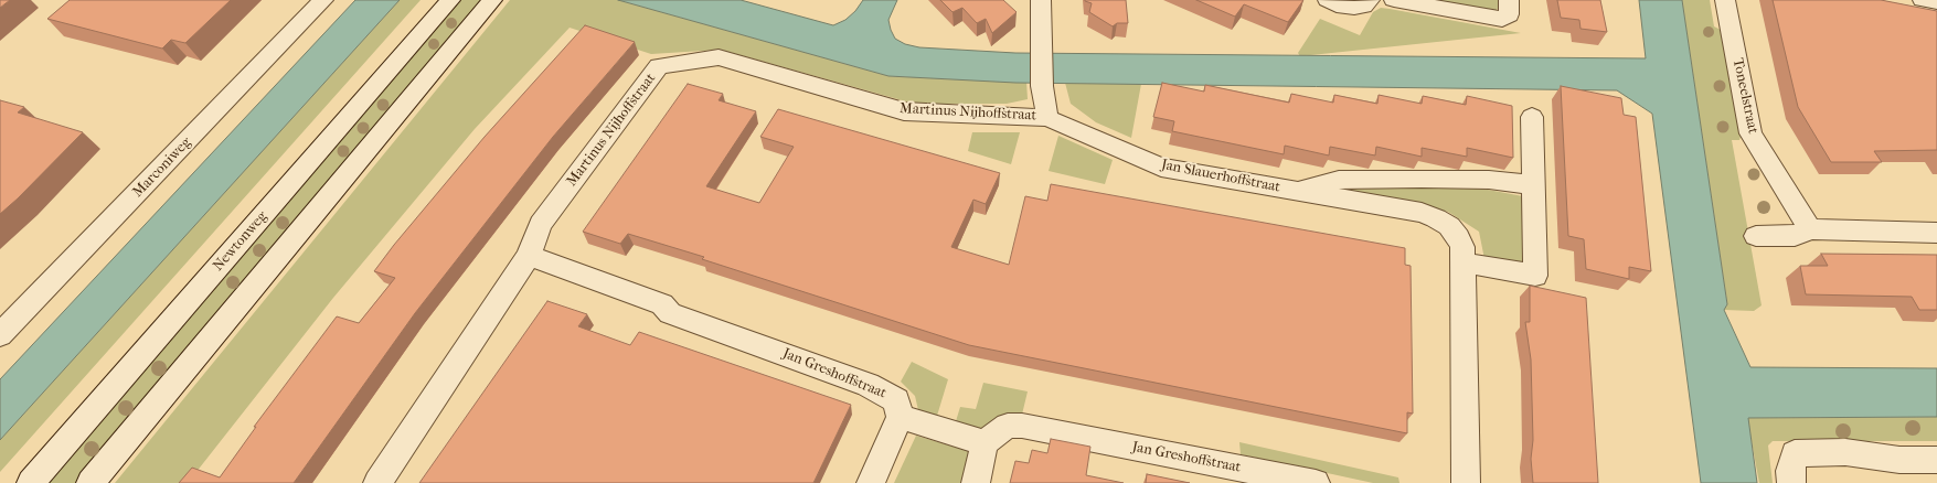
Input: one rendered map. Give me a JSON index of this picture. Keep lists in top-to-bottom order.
{
  "streets": {
    "street": [
      "Toneelstraat",
      "Martinus Nijhoffstraat",
      "Marconiweg",
      "Jan Slauerhoffstraat",
      "Newtonweg",
      "Jan Greshoffstraat"
    ]
  },
  "crossings": [
    ["Martinus Nijhoffstraat", "Jan Slauerhoffstraat"],
    ["Martinus Nijhoffstraat", "Jan Greshoffstraat"]
  ]
}
